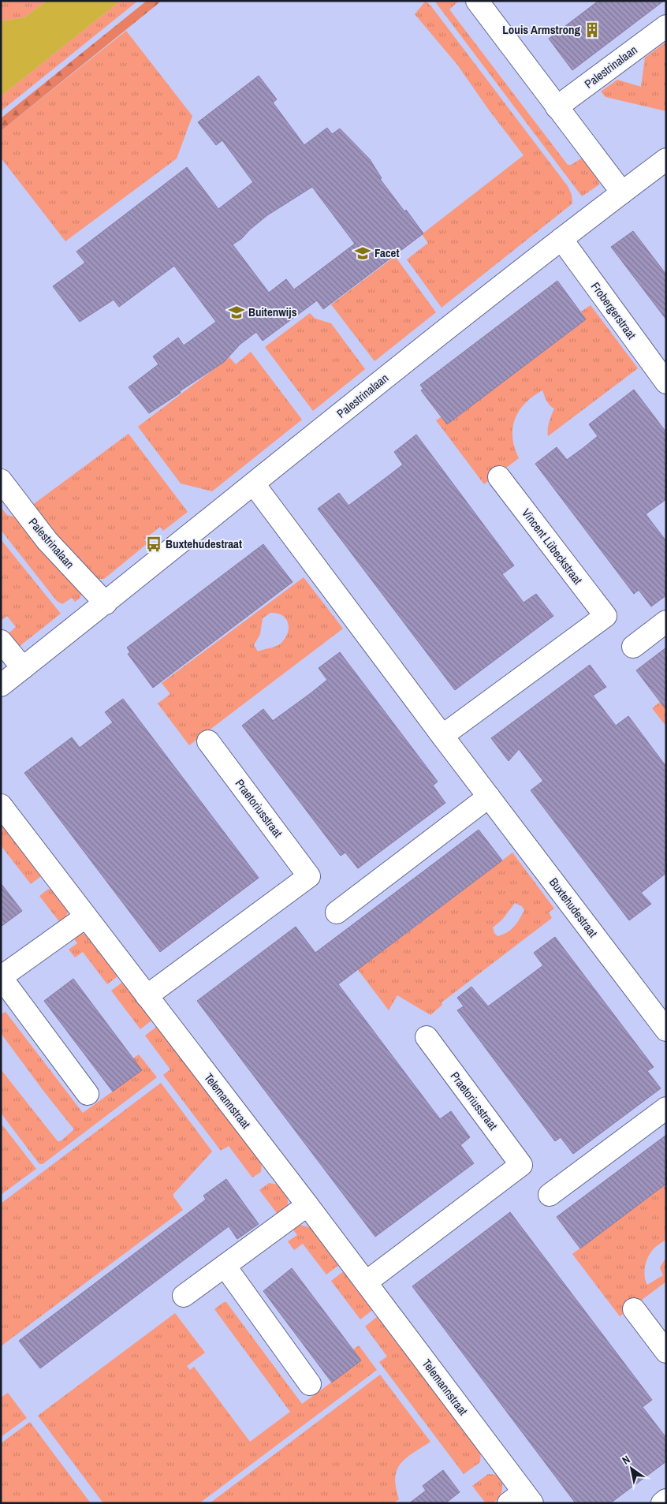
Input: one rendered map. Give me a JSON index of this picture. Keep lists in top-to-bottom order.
{
  "streets": {
    "street": [
      "Palestrinalaan",
      "Frobergerstraat",
      "Vincent Lübeckstraat",
      "Praetoriusstraat",
      "Buxtehudestraat",
      "Telemannstraat"
    ]
  },
  "crossings": [
    ["Palestrinalaan", "Frobergerstraat"],
    ["Palestrinalaan", "Buxtehudestraat"],
    ["Vincent Lübeckstraat", "Buxtehudestraat"],
    ["Praetoriusstraat", "Telemannstraat"]
  ],
  "places": {
    "building": ["Louis Armstrong"],
    "school or university": ["Facet", "Buitenwijs"],
    "bus stop": ["Buxtehudestraat"]
  },
  "north": "top left"
}
